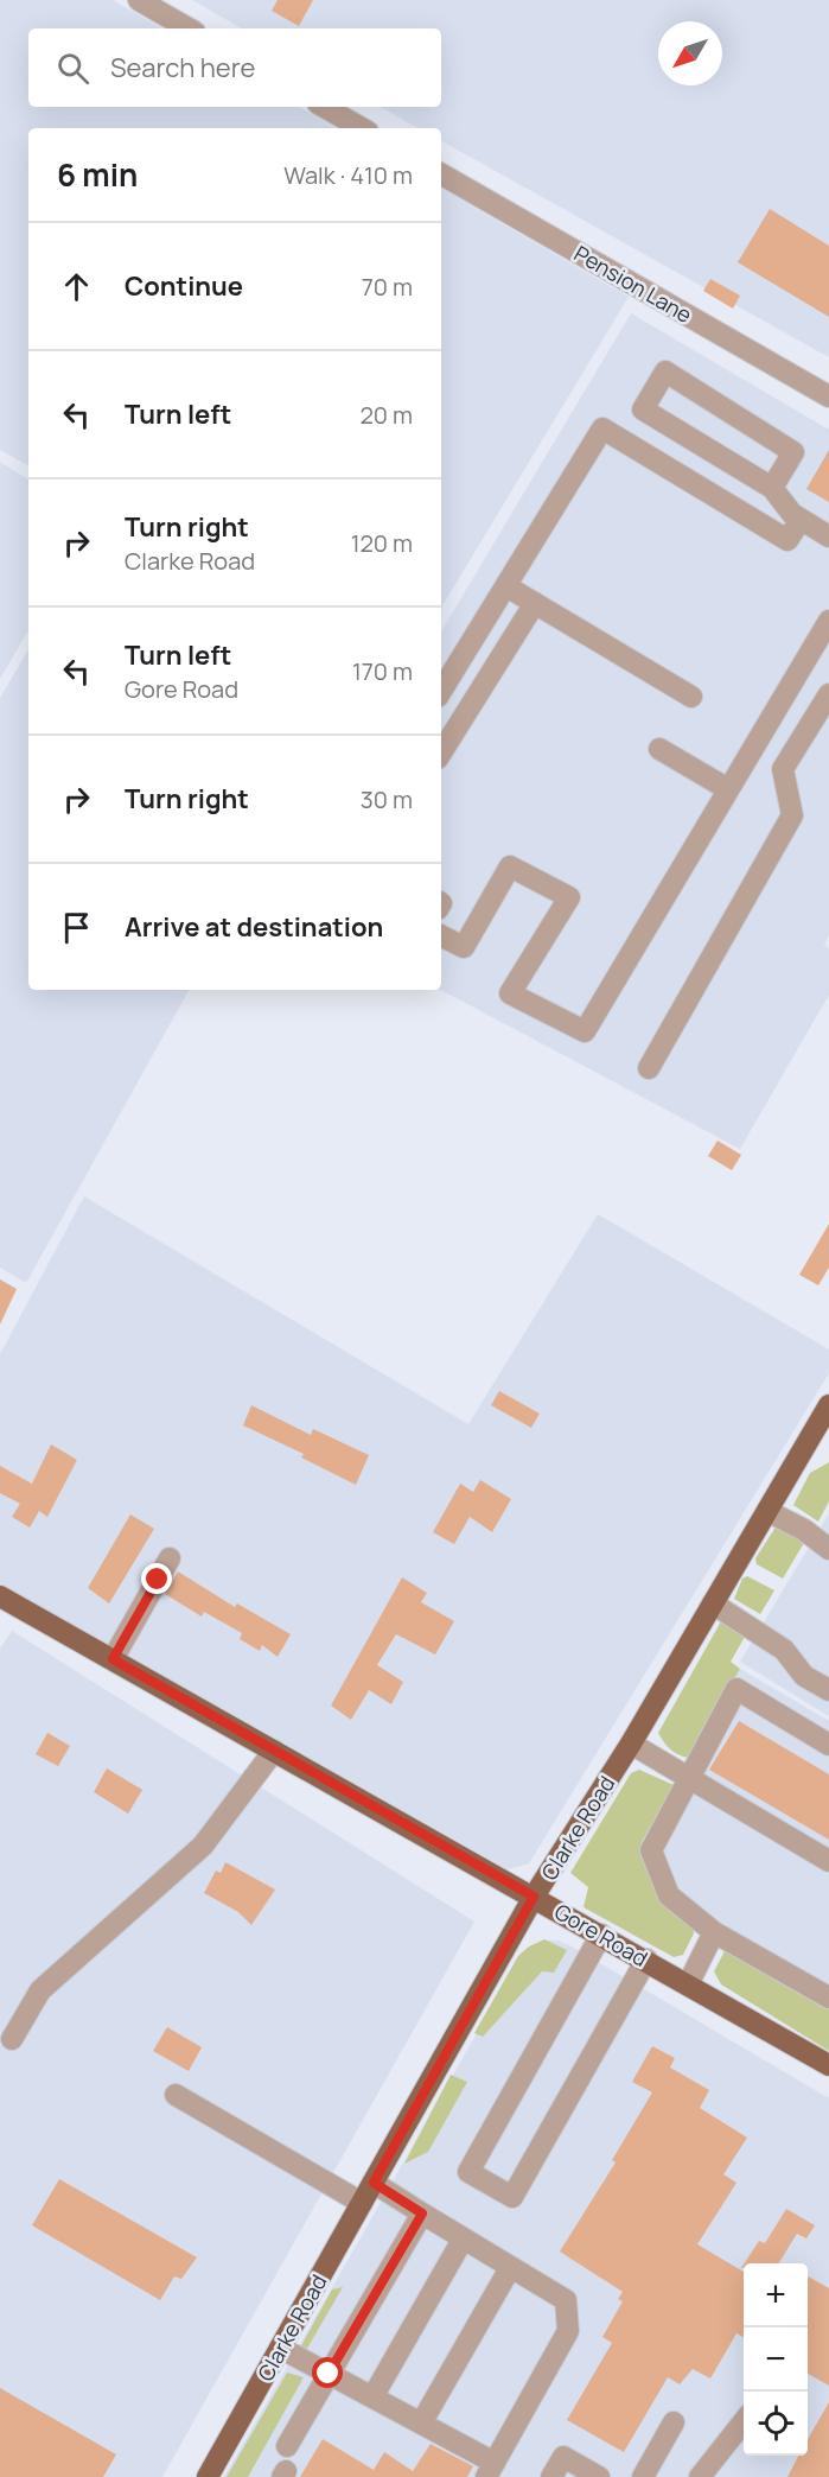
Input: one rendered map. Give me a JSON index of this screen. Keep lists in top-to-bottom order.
{
  "streets": {
    "main road": ["Clarke Road", "Gore Road"],
    "street": ["Pension Lane"]
  },
  "crossings": [
    ["Clarke Road", "Gore Road"]
  ],
  "north": "bottom left",
  "page": {
    "search": "Search here",
    "heading": ["6 min", "Walk · 410 m"],
    "list": [
      ["Continue", "70 m"],
      ["Turn left", "20 m"],
      ["Turn right", "Clarke Road", "120 m"],
      ["Turn left", "Gore Road", "170 m"],
      ["Turn right", "30 m"],
      "Arrive at destination"
    ],
    "map_buttons": ["+", "−"]
  }
}
